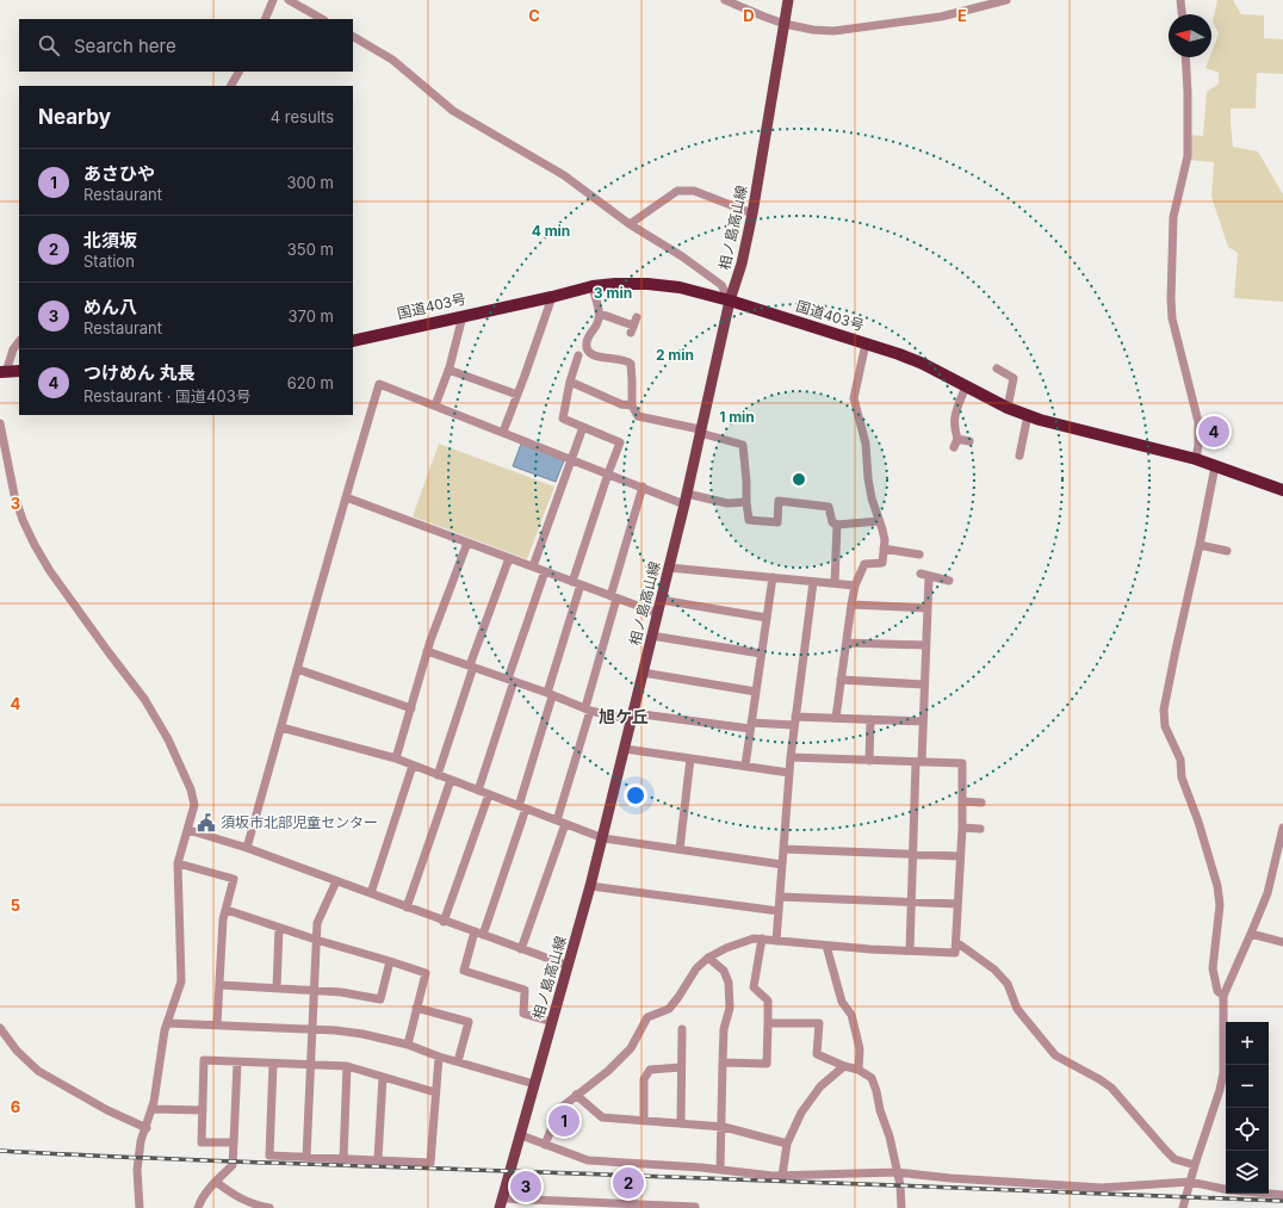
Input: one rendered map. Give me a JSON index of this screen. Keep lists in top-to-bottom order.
{
  "streets": {
    "highway": ["国道403号"],
    "main road": ["相ノ島高山線"]
  },
  "crossings": [
    ["相ノ島高山線", "国道403号"]
  ],
  "districts": ["旭ケ丘"],
  "places": {
    "public building": ["須坂市北部児童センター"]
  },
  "north": "left",
  "page": {
    "search": "Search here",
    "heading": ["Nearby", "4 results"],
    "list": [
      {
        "mark": "1",
        "name": "あさひや",
        "note": "Restaurant",
        "value": "300 m"
      },
      {
        "mark": "2",
        "name": "北須坂",
        "note": "Station",
        "value": "350 m"
      },
      {
        "mark": "3",
        "name": "めん八",
        "note": "Restaurant",
        "value": "370 m"
      },
      {
        "mark": "4",
        "name": "つけめん 丸長",
        "note": "Restaurant · 国道403号",
        "value": "620 m"
      }
    ],
    "pins": [
      "4",
      "1",
      "2",
      "3"
    ],
    "map_buttons": ["+", "−"]
  },
  "grid": {
    "columns": ["C", "D", "E"],
    "rows": [
      "3",
      "4",
      "5",
      "6"
    ]
  },
  "rings": [
    "4 min",
    "3 min",
    "2 min",
    "1 min"
  ]
}
